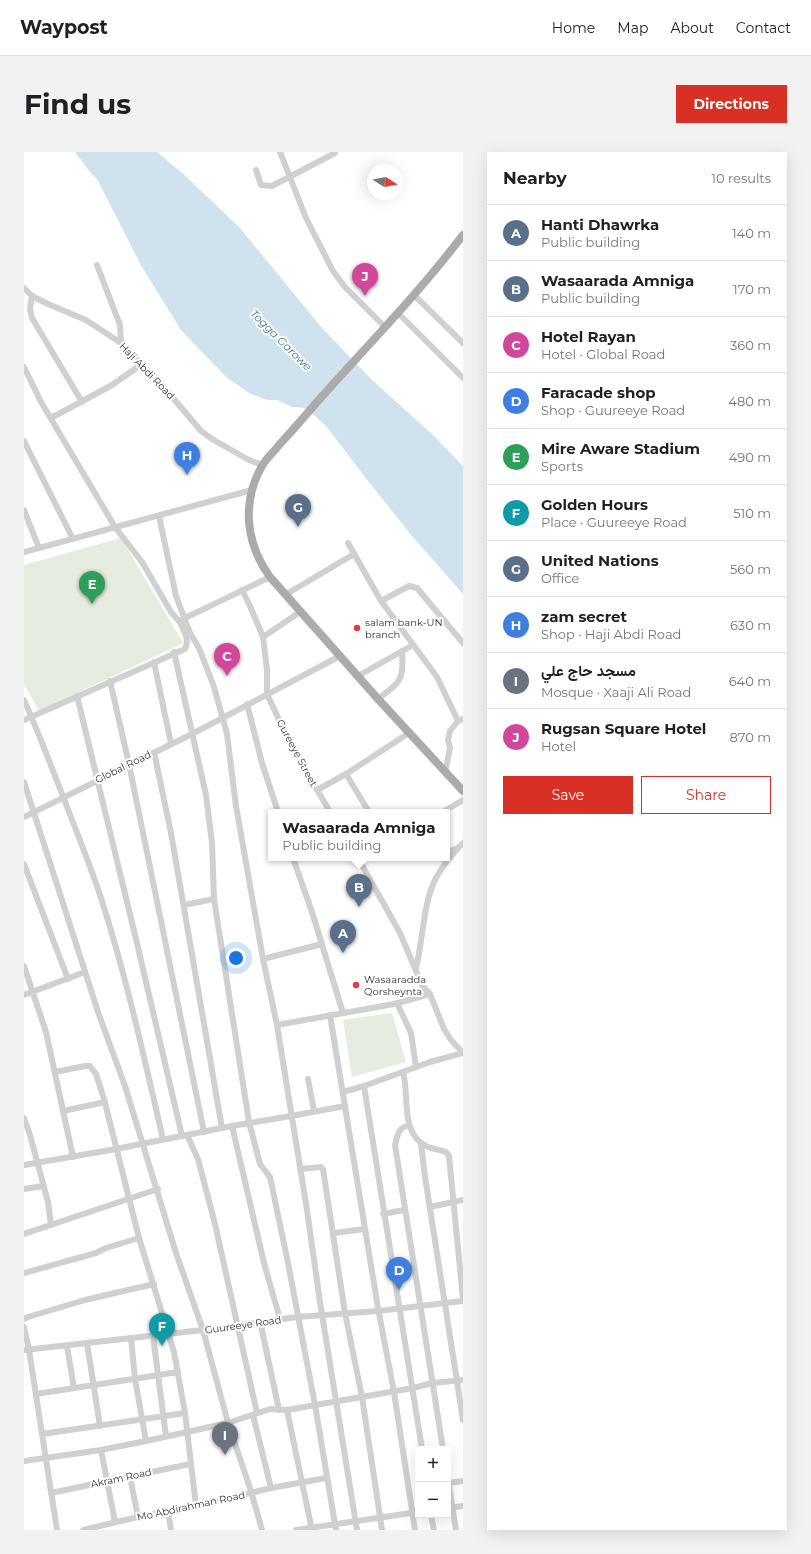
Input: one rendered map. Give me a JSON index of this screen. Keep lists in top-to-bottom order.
{
  "streets": {
    "street": [
      "Haji Abdi Road",
      "Gureeye Street",
      "Global Road",
      "Guureeye Road",
      "Akram Road",
      "Mo Abdirahman Road"
    ]
  },
  "crossings": [
    ["Gureeye Street", "Global Road"]
  ],
  "water": ["Togga Garowe"],
  "places": ["salam bank-UN branch", "Wasaaradda Qorsheynta"],
  "north": "right",
  "page": {
    "header": "Waypost",
    "nav": [
      "Home",
      "Map",
      "About",
      "Contact"
    ],
    "buttons": [
      "Directions",
      ["Save", "Share"]
    ],
    "title": "Find us",
    "heading": ["Nearby", "10 results"],
    "list": [
      {
        "mark": "A",
        "name": "Hanti Dhawrka",
        "note": "Public building",
        "value": "140 m"
      },
      {
        "mark": "B",
        "name": "Wasaarada Amniga",
        "note": "Public building",
        "value": "170 m"
      },
      {
        "mark": "C",
        "name": "Hotel Rayan",
        "note": "Hotel · Global Road",
        "value": "360 m"
      },
      {
        "mark": "D",
        "name": "Faracade shop",
        "note": "Shop · Guureeye Road",
        "value": "480 m"
      },
      {
        "mark": "E",
        "name": "Mire Aware Stadium",
        "note": "Sports",
        "value": "490 m"
      },
      {
        "mark": "F",
        "name": "Golden Hours",
        "note": "Place · Guureeye Road",
        "value": "510 m"
      },
      {
        "mark": "G",
        "name": "United Nations",
        "note": "Office",
        "value": "560 m"
      },
      {
        "mark": "H",
        "name": "zam secret",
        "note": "Shop · Haji Abdi Road",
        "value": "630 m"
      },
      {
        "mark": "I",
        "name": "مسجد حاج علي",
        "note": "Mosque · Xaaji Ali Road",
        "value": "640 m"
      },
      {
        "mark": "J",
        "name": "Rugsan Square Hotel",
        "note": "Hotel",
        "value": "870 m"
      }
    ],
    "pins": [
      "J",
      "H",
      "G",
      "E",
      "C",
      "B",
      "A",
      "D",
      "F",
      "I"
    ],
    "popup": ["Wasaarada Amniga", "Public building"],
    "map_buttons": ["+", "−"]
  }
}
